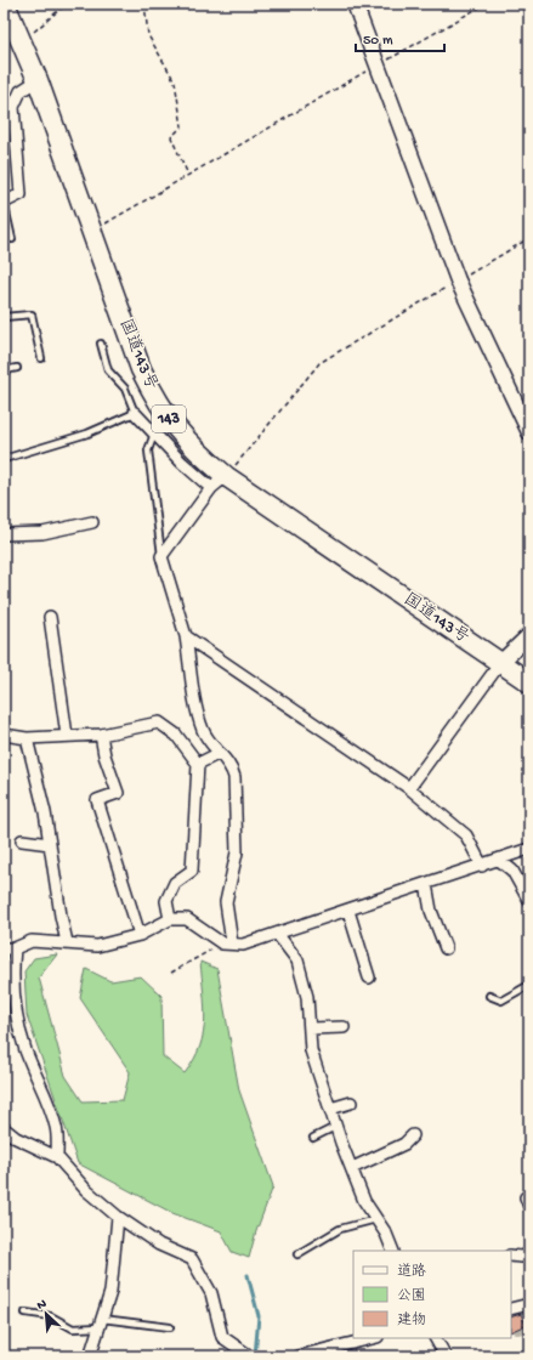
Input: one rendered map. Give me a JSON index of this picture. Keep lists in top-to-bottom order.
{
  "streets": {
    "highway": ["国道143号", "143"]
  },
  "legend": ["道路", "公園", "建物"],
  "scale_bar": "50 m",
  "north": "top left"
}
